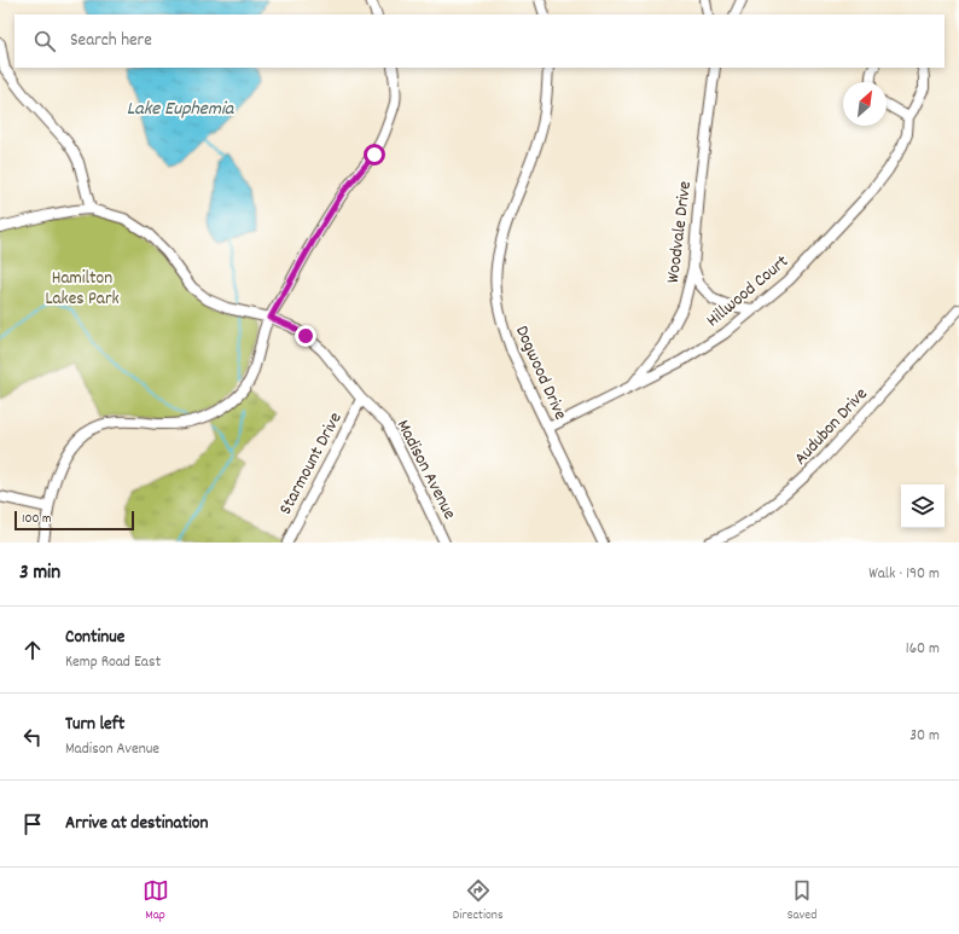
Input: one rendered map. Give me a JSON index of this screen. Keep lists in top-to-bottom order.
{
  "streets": {
    "street": [
      "Woodvale Drive",
      "Hillwood Court",
      "Dogwood Drive",
      "Audubon Drive",
      "Starmount Drive",
      "Madison Avenue"
    ]
  },
  "crossings": [
    ["Woodvale Drive", "Hillwood Court"],
    ["Hillwood Court", "Dogwood Drive"],
    ["Starmount Drive", "Madison Avenue"]
  ],
  "water": ["Lake Euphemia"],
  "parks": ["Hamilton Lakes Park"],
  "scale_bar": "100 m",
  "north": "top right",
  "page": {
    "search": "Search here",
    "scale": "100 m",
    "heading": ["3 min", "Walk · 190 m"],
    "list": [
      ["Continue", "Kemp Road East", "160 m"],
      ["Turn left", "Madison Avenue", "30 m"],
      "Arrive at destination"
    ],
    "nav": ["Map", "Directions", "Saved"]
  }
}
